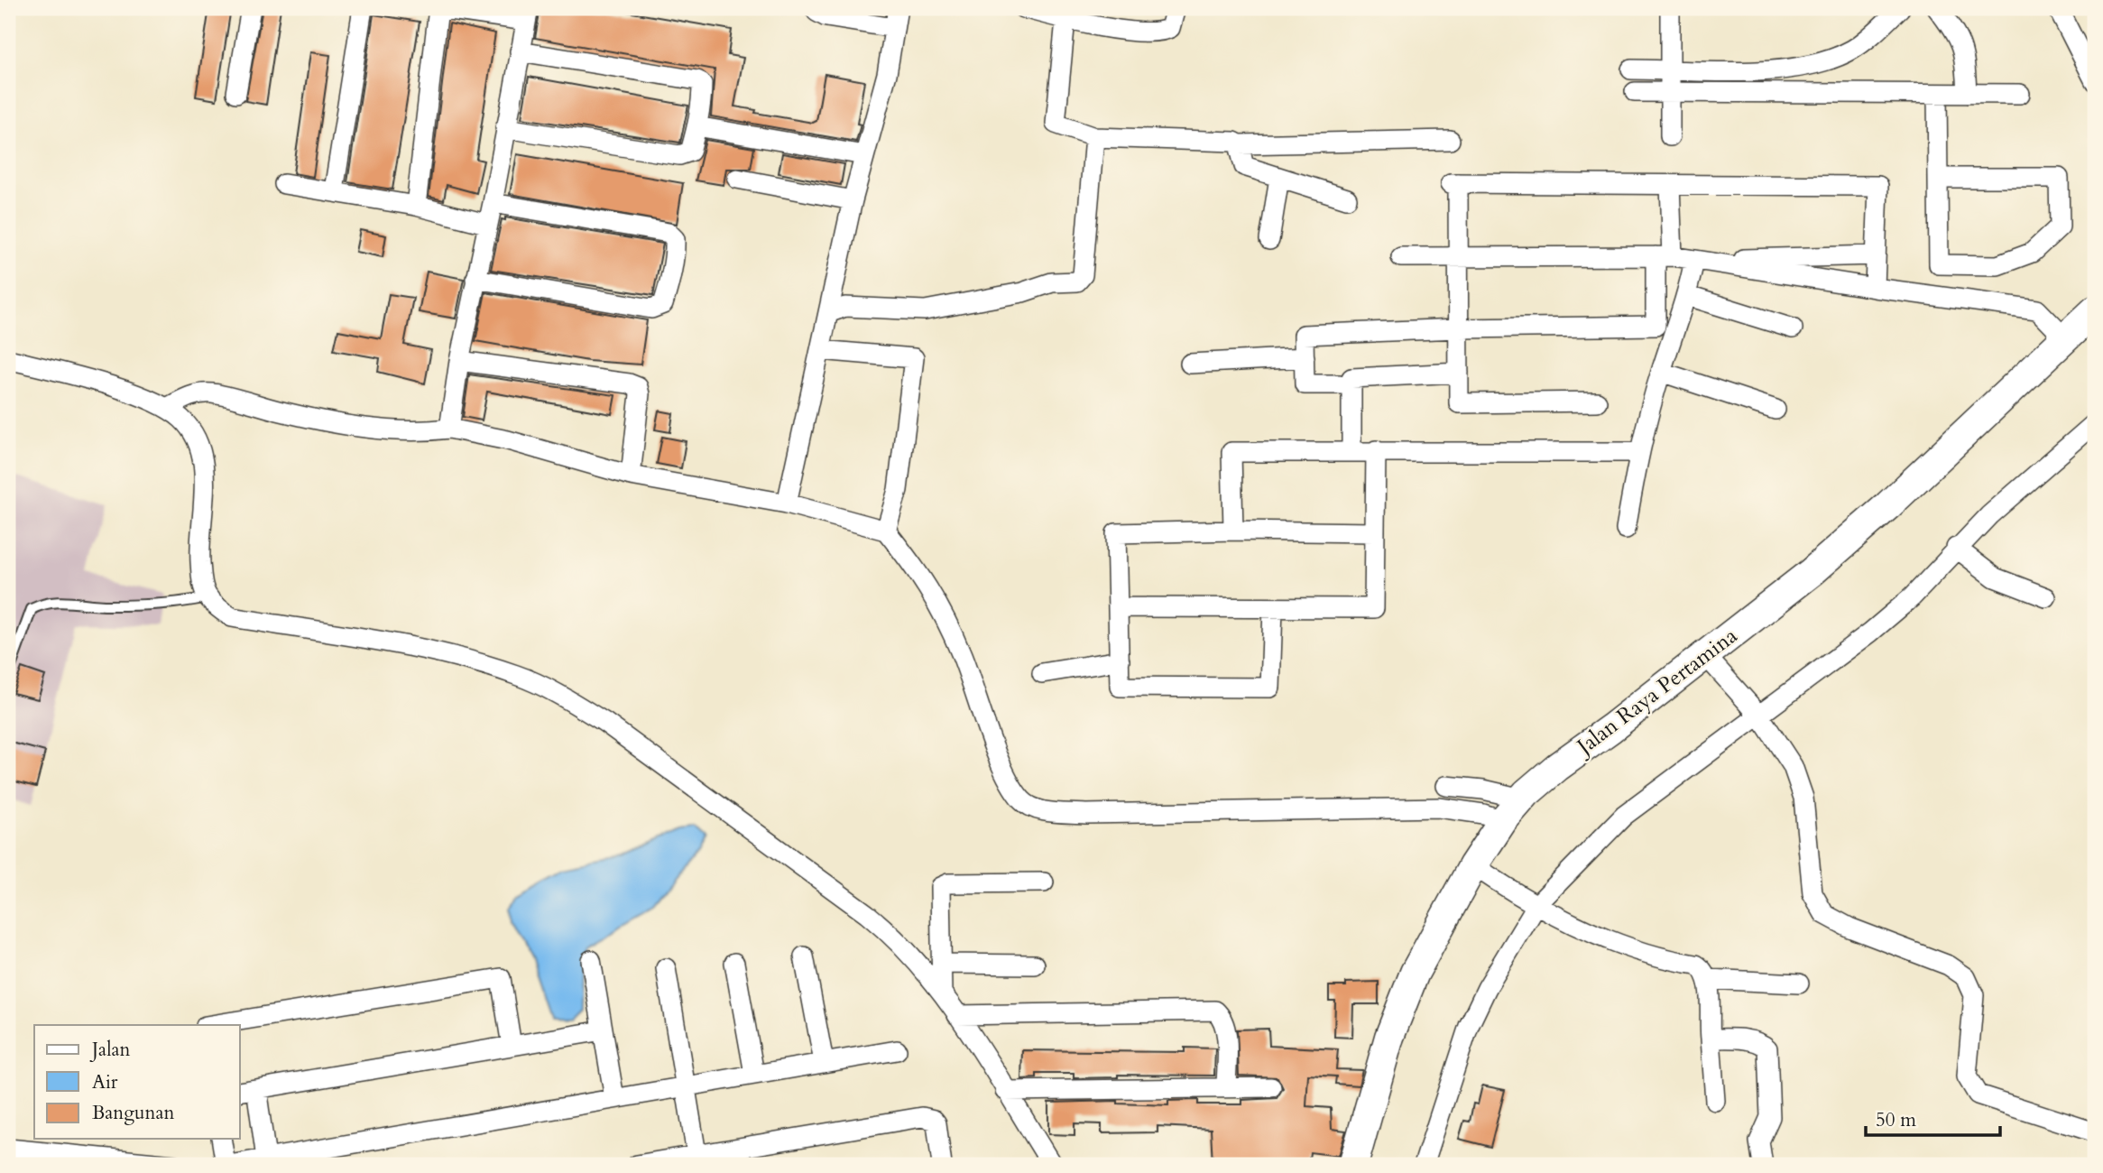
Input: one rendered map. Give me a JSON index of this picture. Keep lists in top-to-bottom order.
{
  "streets": {
    "main road": ["Jalan Raya Pertamina"]
  },
  "legend": ["Jalan", "Air", "Bangunan"],
  "scale_bar": "50 m"
}
